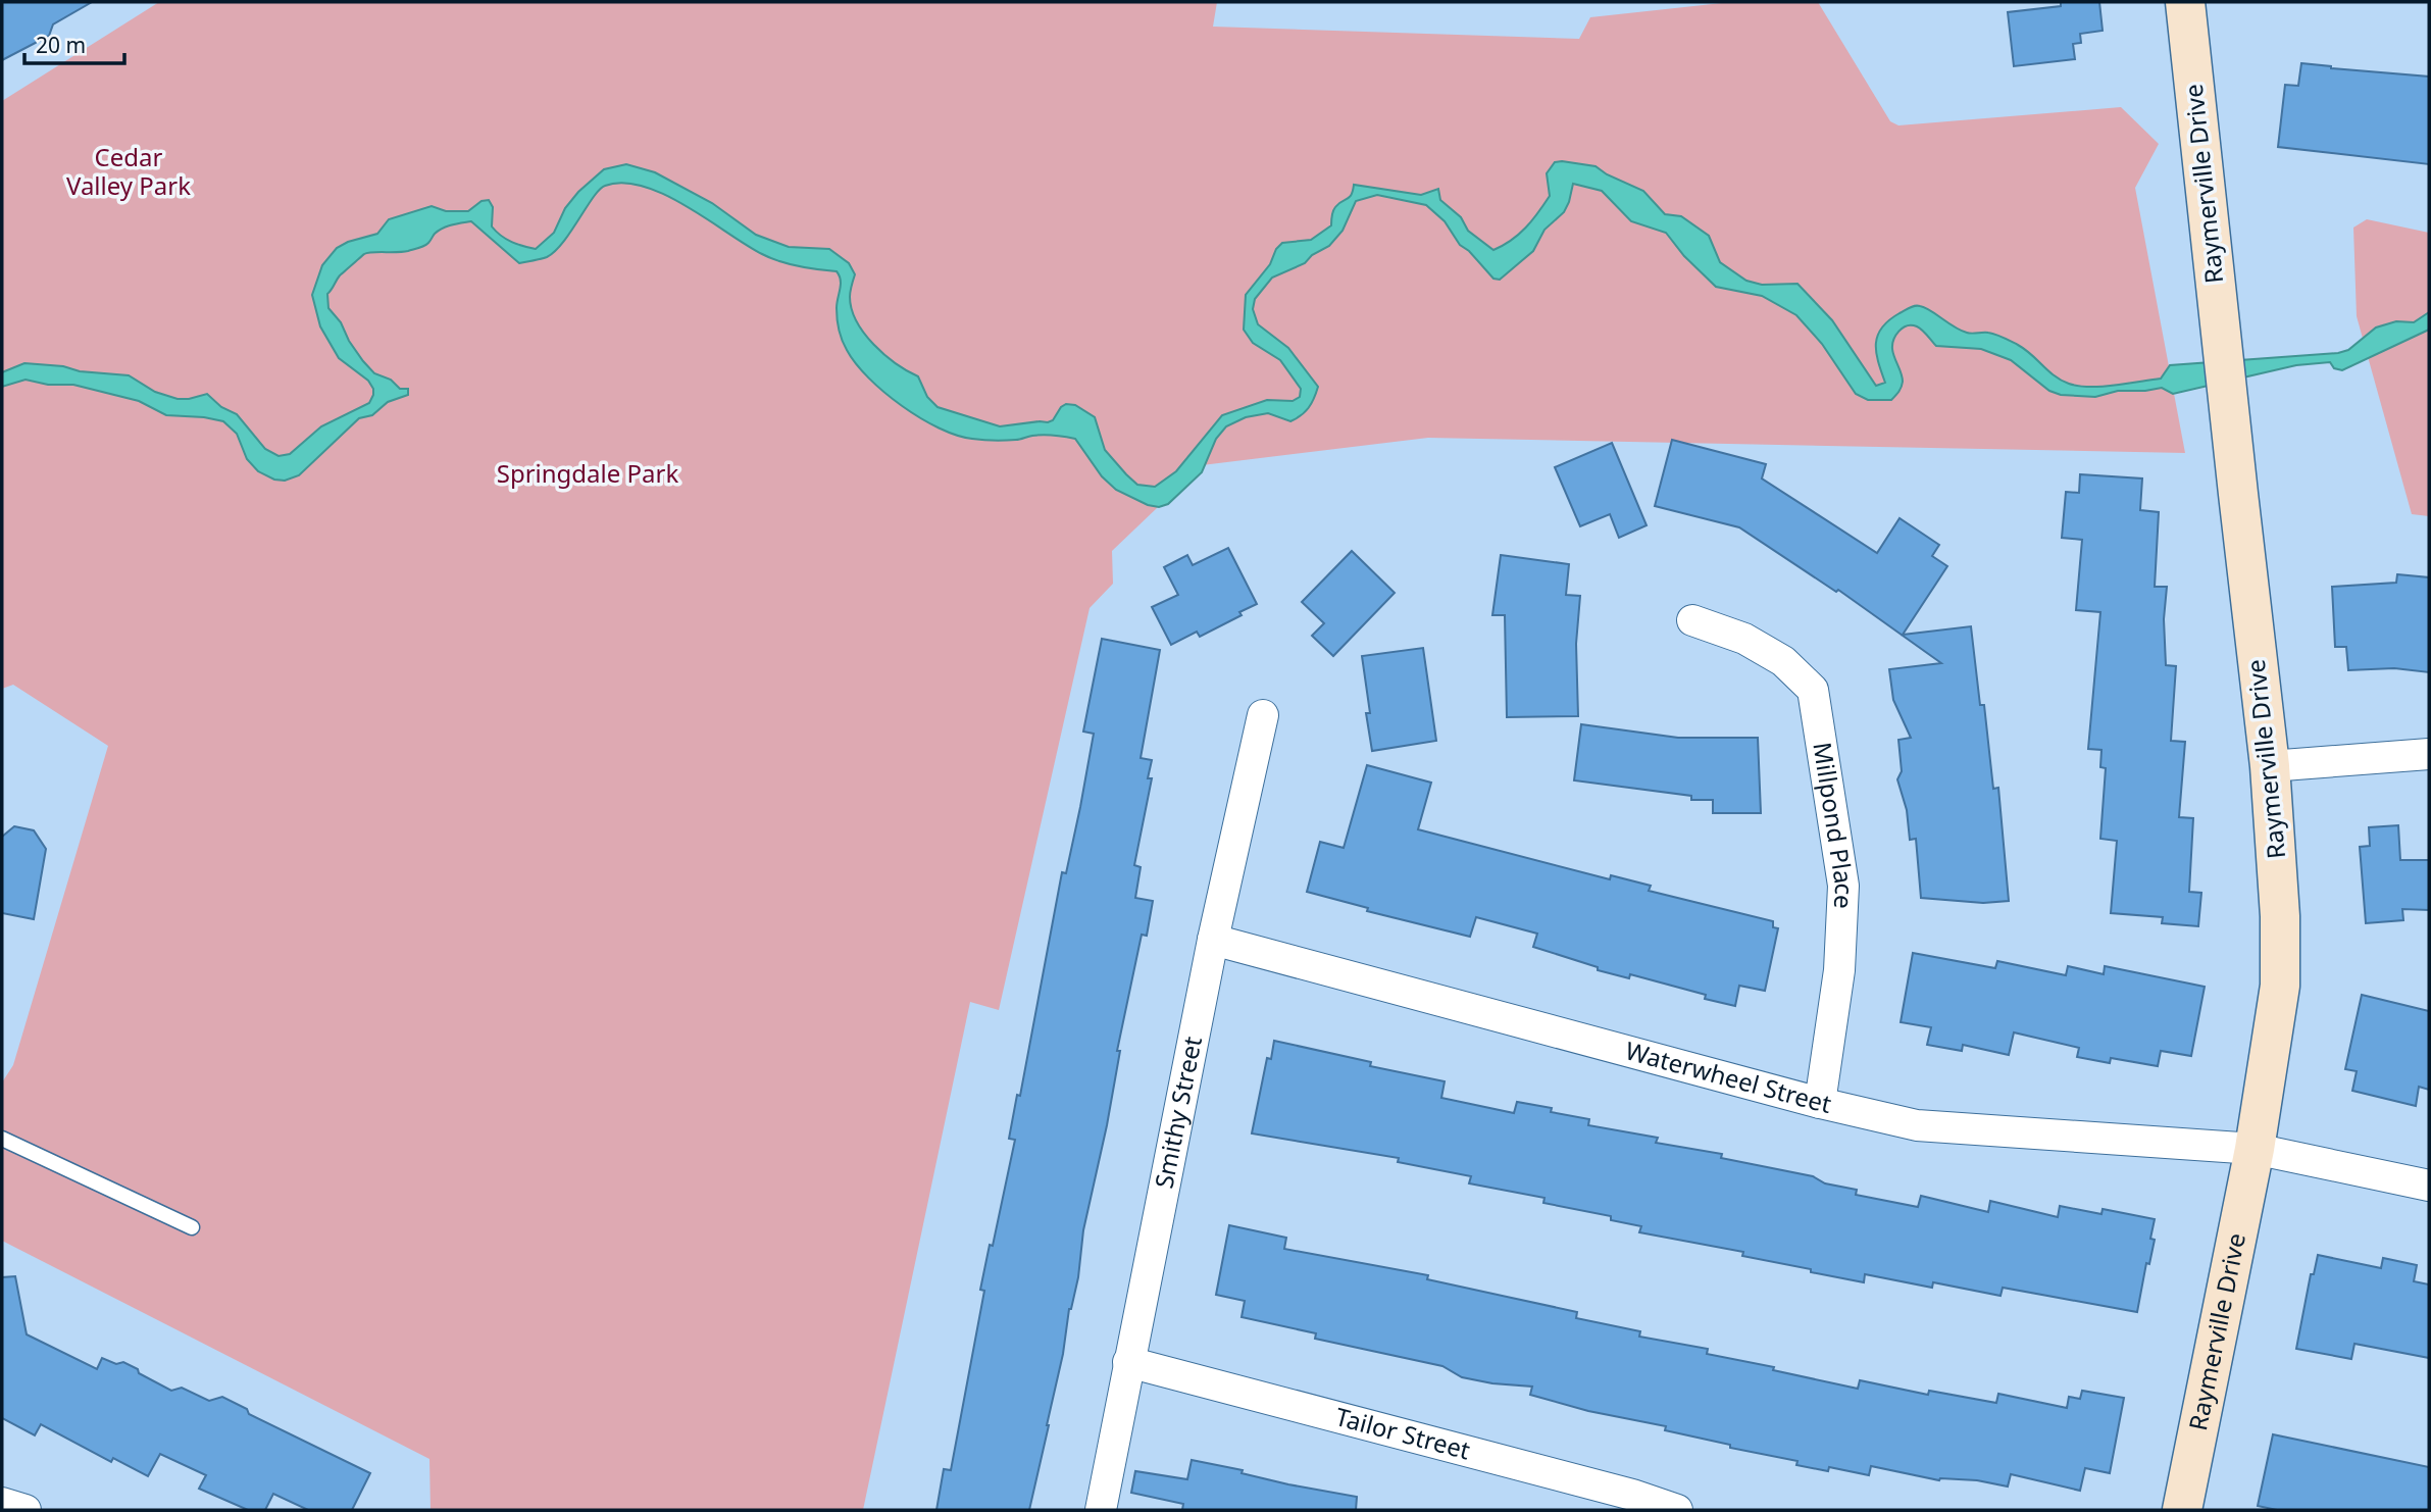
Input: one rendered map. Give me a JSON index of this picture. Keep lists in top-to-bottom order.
{
  "streets": {
    "street": [
      "Raymerville Drive",
      "Millpond Place",
      "Waterwheel Street",
      "Smithy Street",
      "Tailor Street"
    ]
  },
  "crossings": [
    ["Raymerville Drive", "Waterwheel Street"],
    ["Millpond Place", "Waterwheel Street"],
    ["Waterwheel Street", "Smithy Street"],
    ["Smithy Street", "Tailor Street"]
  ],
  "parks": ["Cedar Valley Park", "Springdale Park"],
  "scale_bar": "20 m"
}
